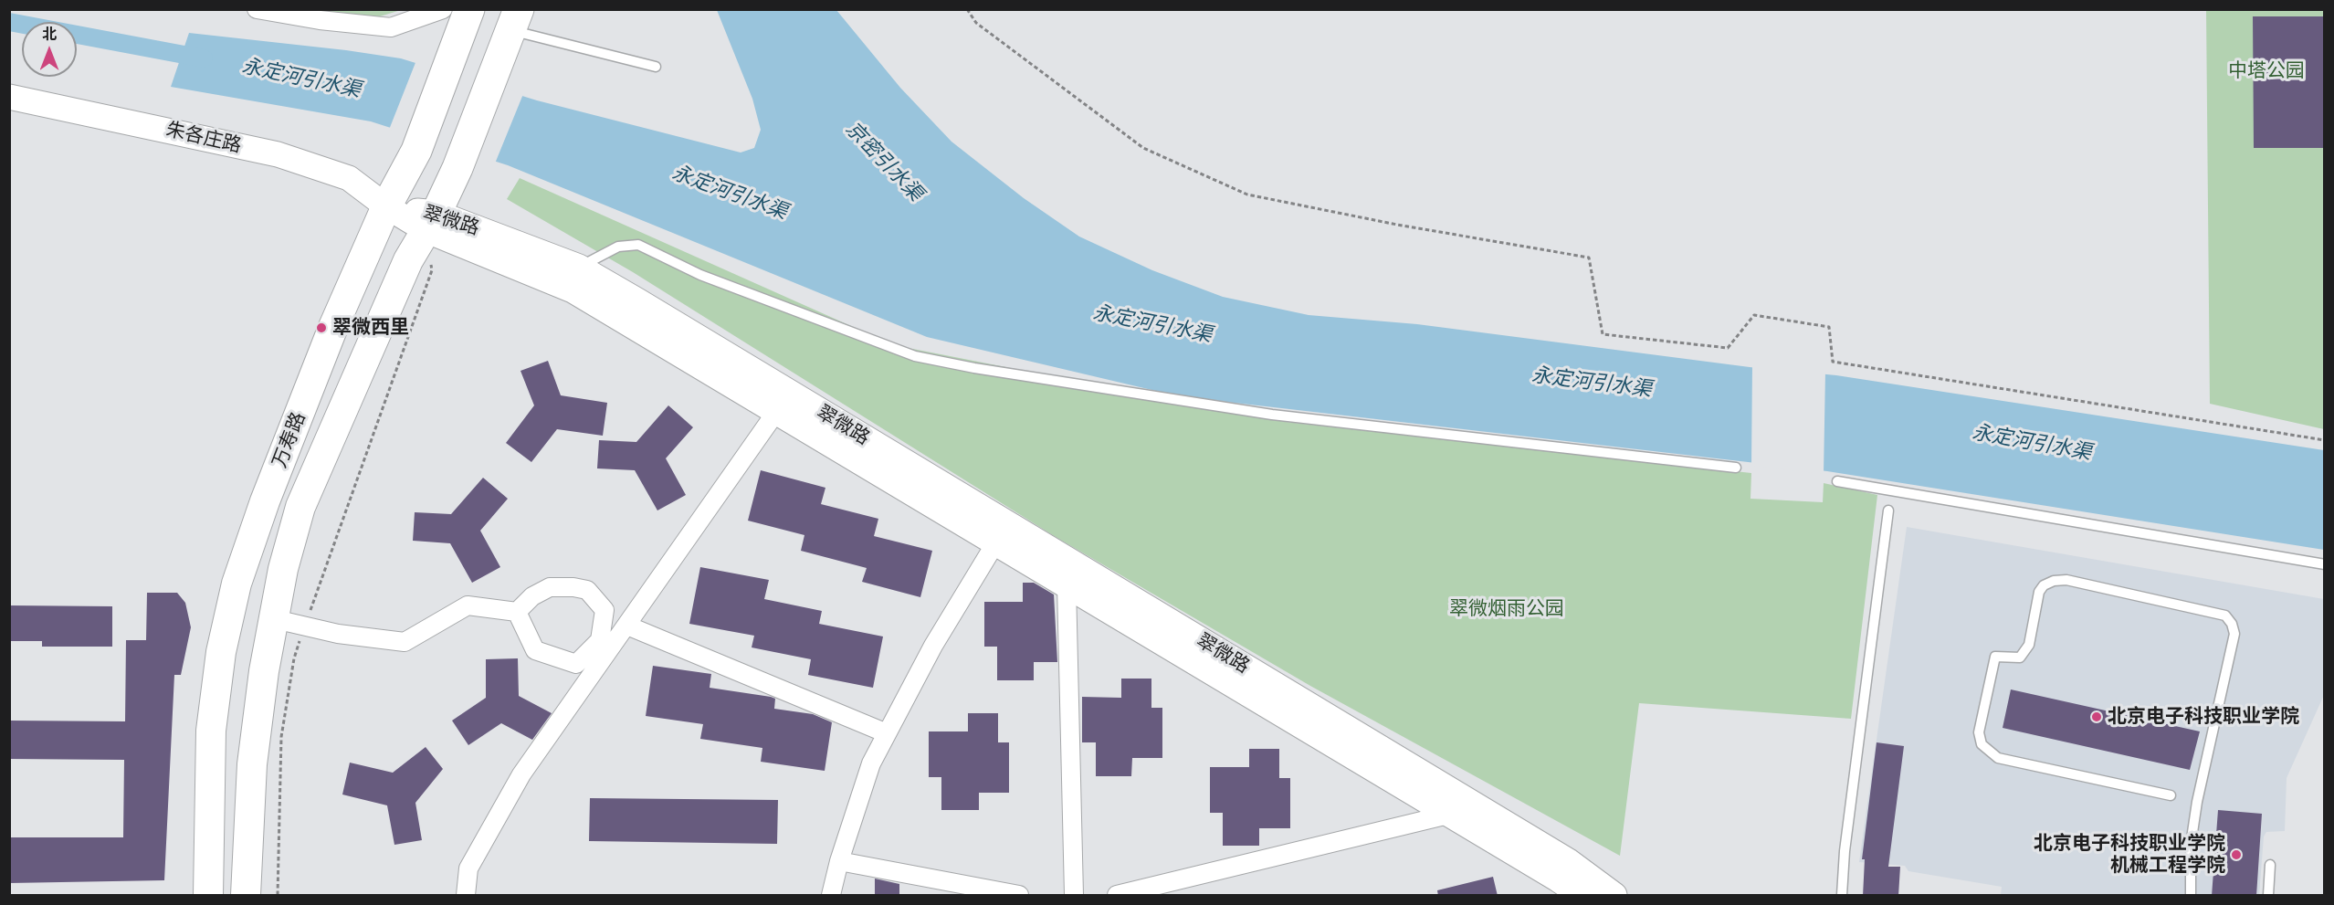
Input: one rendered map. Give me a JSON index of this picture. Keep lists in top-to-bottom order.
{
  "streets": {
    "highway": ["万寿路"],
    "main road": ["朱各庄路", "翠微路"]
  },
  "crossings": [
    ["朱各庄路", "翠微路"],
    ["朱各庄路", "万寿路"],
    ["翠微路", "万寿路"]
  ],
  "water": ["永定河引水渠", "京密引水渠"],
  "parks": ["中塔公园", "翠微烟雨公园"],
  "places": ["翠微西里", "北京电子科技职业学院", "北京电子科技职业学院 机械工程学院"],
  "north": "top"
}
